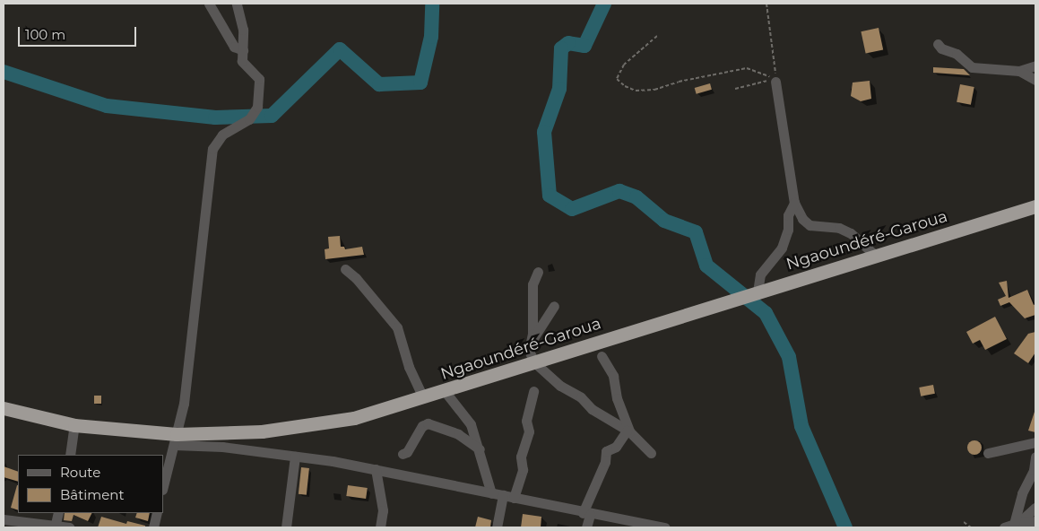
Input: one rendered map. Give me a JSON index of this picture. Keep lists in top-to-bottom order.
{
  "streets": {
    "highway": ["Ngaoundéré-Garoua"]
  },
  "legend": ["Route", "Bâtiment"],
  "scale_bar": "100 m"
}
